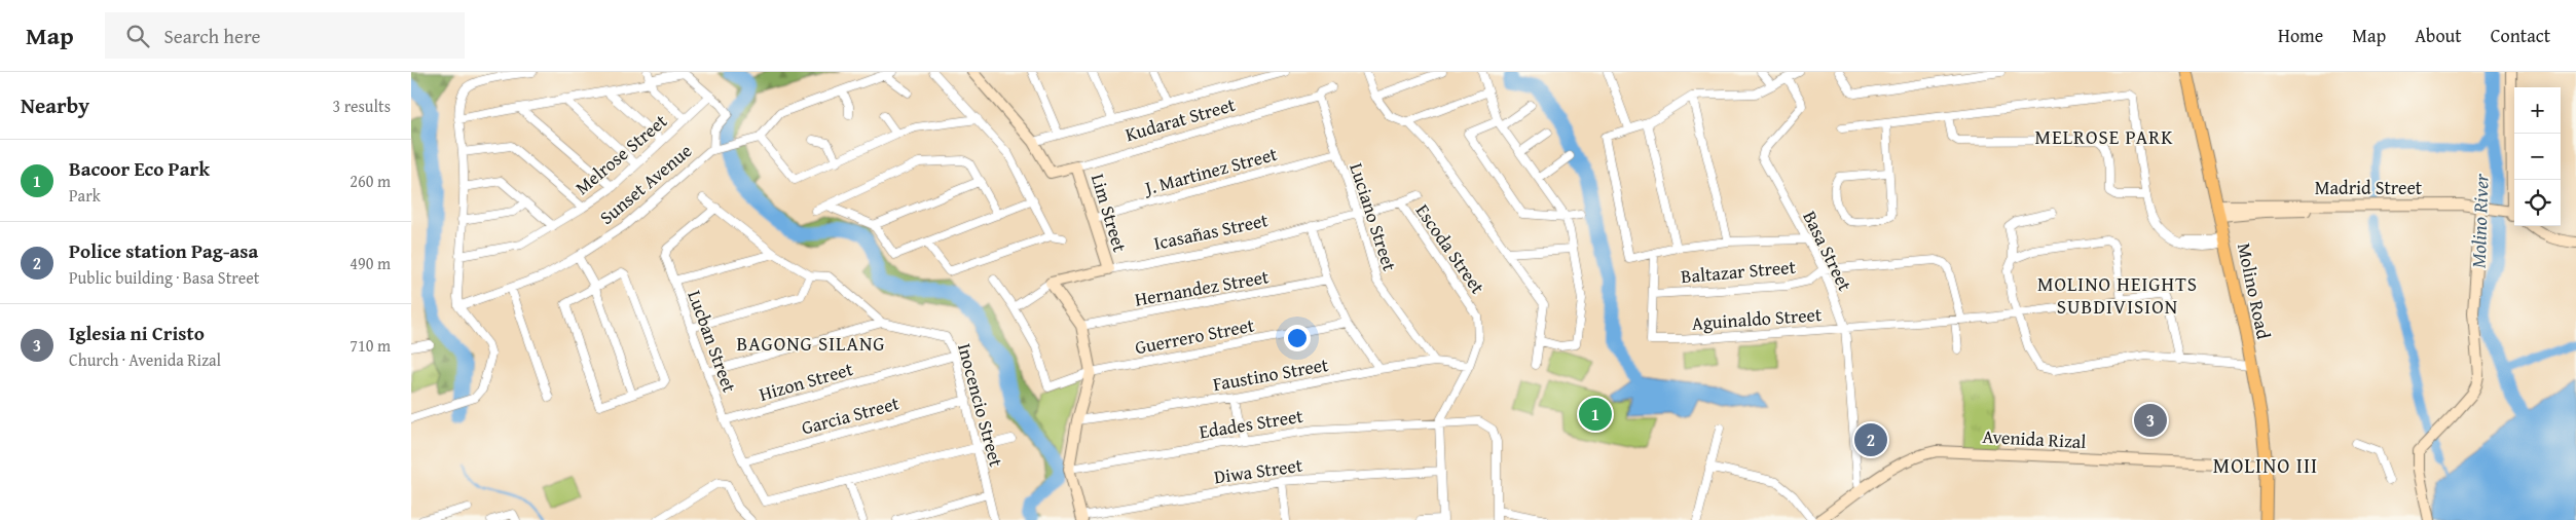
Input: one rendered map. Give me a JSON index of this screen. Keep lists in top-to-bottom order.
{
  "streets": {
    "main road": ["Molino Road"],
    "street": [
      "Kudarat Street",
      "Melrose Street",
      "J. Martinez Street",
      "Sunset Avenue",
      "Madrid Street",
      "Lim Street",
      "Luciano Street",
      "Icasañas Street",
      "Escoda Street",
      "Basa Street",
      "Baltazar Street",
      "Hernandez Street",
      "Aguinaldo Street",
      "Guerrero Street",
      "Lucban Street",
      "Faustino Street",
      "Hizon Street",
      "Inocencio Street",
      "Garcia Street",
      "Edades Street",
      "Avenida Rizal",
      "Diwa Street"
    ]
  },
  "crossings": [
    ["Kudarat Street", "Lim Street"],
    ["Kudarat Street", "Luciano Street"],
    ["J. Martinez Street", "Lim Street"],
    ["J. Martinez Street", "Luciano Street"],
    ["Madrid Street", "Molino Road"],
    ["Lim Street", "Icasañas Street"],
    ["Luciano Street", "Icasañas Street"],
    ["Luciano Street", "Faustino Street"],
    ["Icasañas Street", "Escoda Street"],
    ["Icasañas Street", "Guerrero Street"],
    ["Escoda Street", "Faustino Street"],
    ["Escoda Street", "Edades Street"],
    ["Basa Street", "Baltazar Street"],
    ["Basa Street", "Aguinaldo Street"],
    ["Basa Street", "Avenida Rizal"],
    ["Baltazar Street", "Aguinaldo Street"],
    ["Molino Road", "Avenida Rizal"],
    ["Lucban Street", "Hizon Street"],
    ["Lucban Street", "Inocencio Street"],
    ["Lucban Street", "Garcia Street"],
    ["Hizon Street", "Inocencio Street"],
    ["Inocencio Street", "Garcia Street"]
  ],
  "districts": [
    "MELROSE PARK",
    "MOLINO HEIGHTS SUBDIVISION",
    "BAGONG SILANG",
    "MOLINO III"
  ],
  "water": ["Molino River"],
  "page": {
    "header": "Map",
    "search": "Search here",
    "nav": [
      "Home",
      "Map",
      "About",
      "Contact"
    ],
    "heading": ["Nearby", "3 results"],
    "map_buttons": ["+", "−"],
    "list": [
      {
        "mark": "1",
        "name": "Bacoor Eco Park",
        "note": "Park",
        "value": "260 m"
      },
      {
        "mark": "2",
        "name": "Police station Pag-asa",
        "note": "Public building · Basa Street",
        "value": "490 m"
      },
      {
        "mark": "3",
        "name": "Iglesia ni Cristo",
        "note": "Church · Avenida Rizal",
        "value": "710 m"
      }
    ],
    "pins": ["1", "3", "2"]
  }
}
